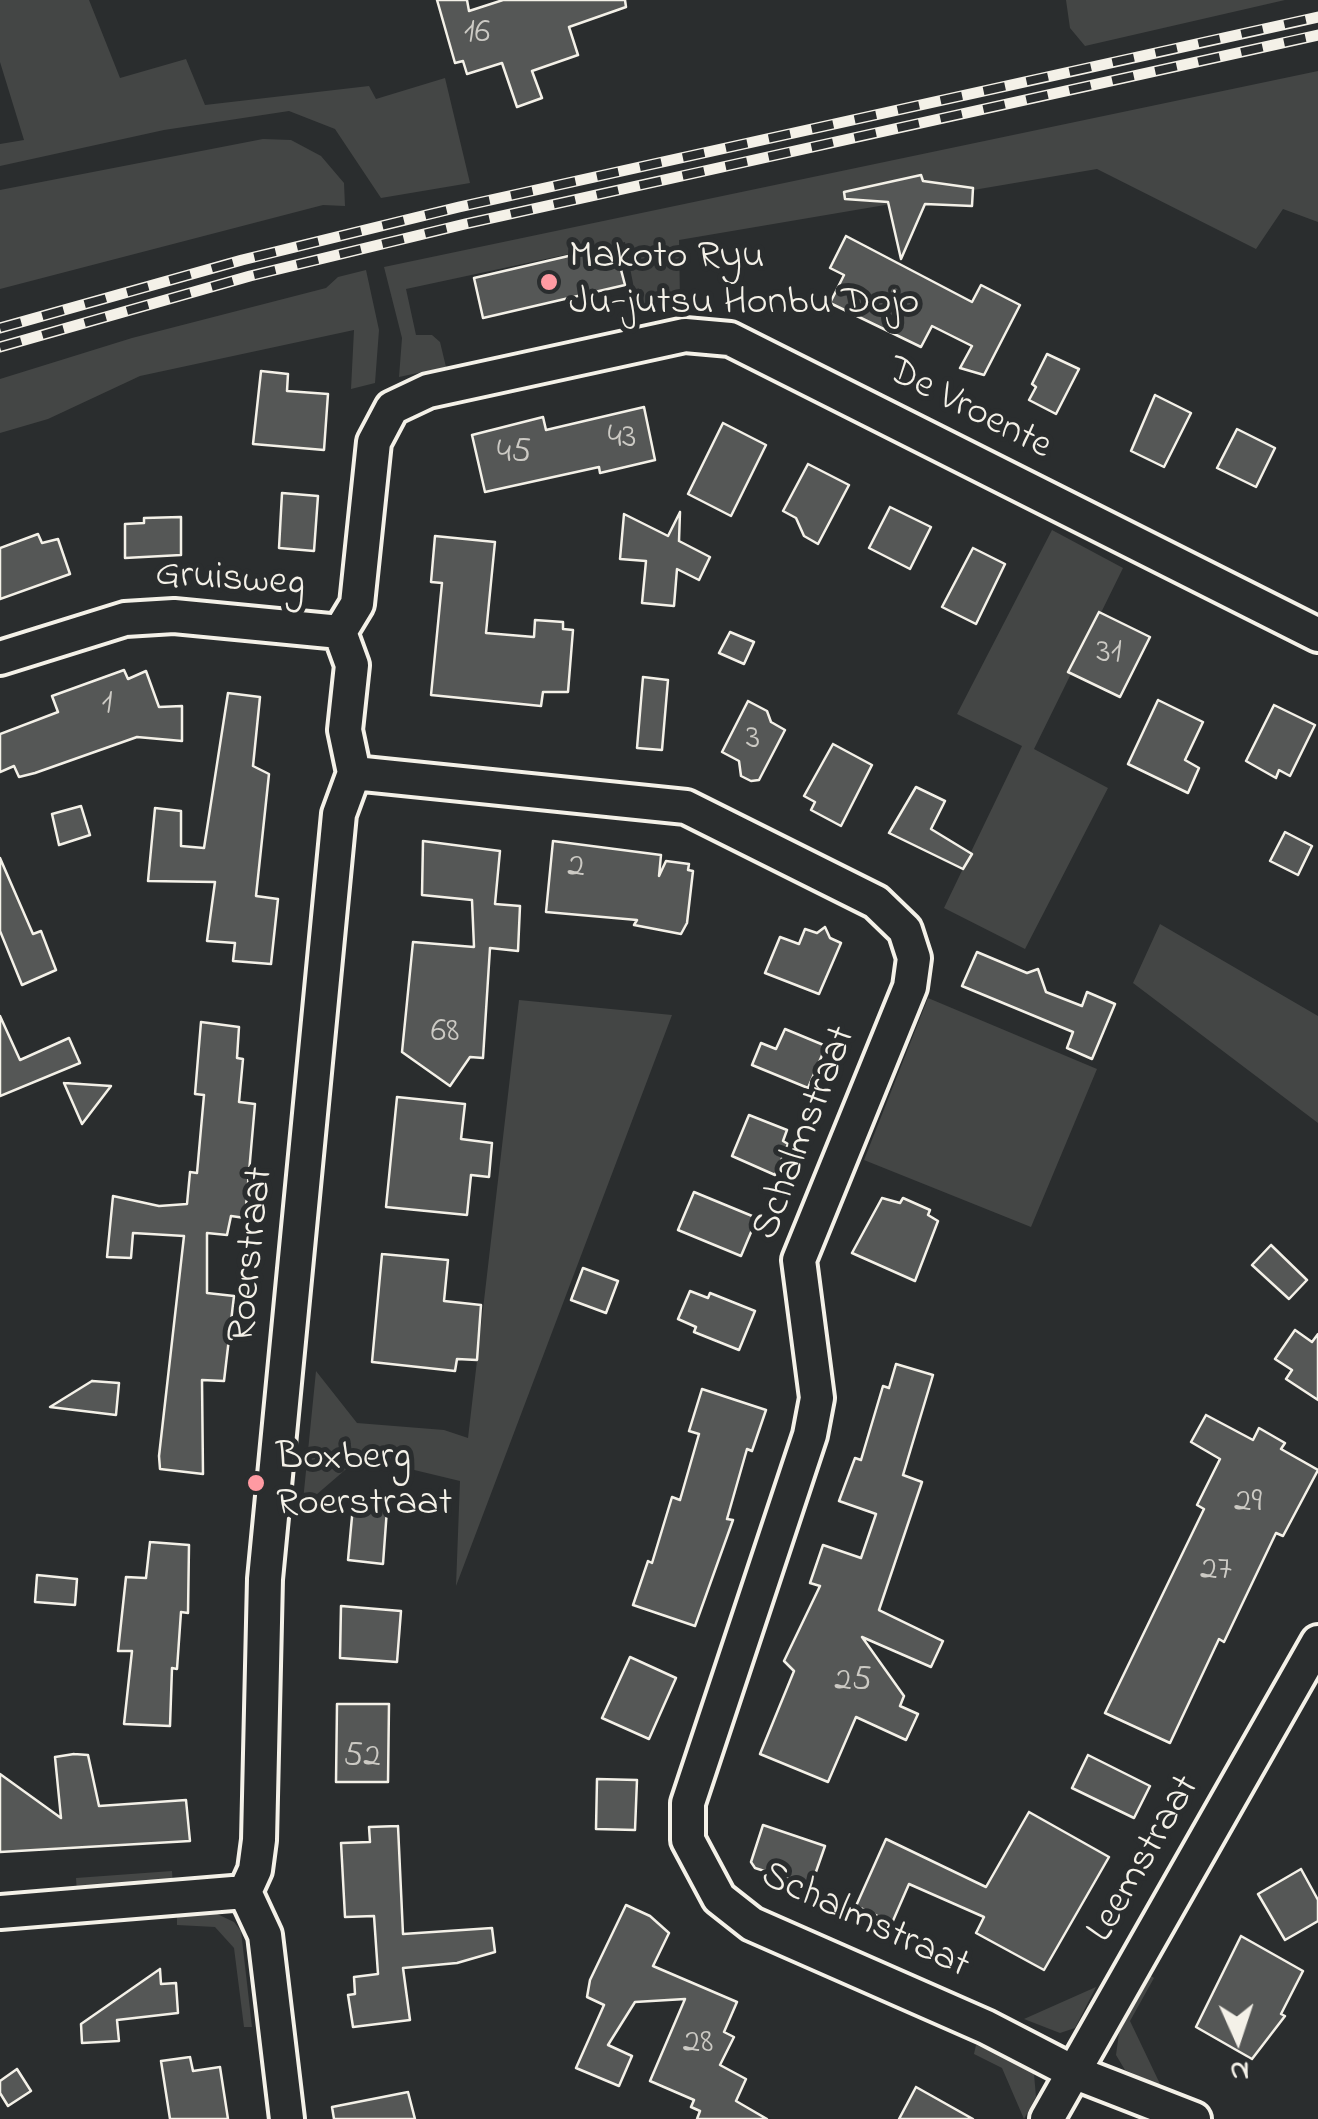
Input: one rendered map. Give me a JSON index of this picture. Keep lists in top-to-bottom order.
{
  "streets": {
    "street": [
      "De Vroente",
      "Gruisweg",
      "Schalmstraat",
      "Roerstraat",
      "Leemstraat"
    ]
  },
  "crossings": [
    ["De Vroente", "Gruisweg"],
    ["De Vroente", "Roerstraat"],
    ["Gruisweg", "Roerstraat"],
    ["Schalmstraat", "Roerstraat"],
    ["Schalmstraat", "Leemstraat"]
  ],
  "places": ["Makoto Ryu Ju-jutsu Honbu Dojo", "Boxberg Roerstraat"],
  "house_numbers": [
    "16",
    "43",
    "45",
    "31",
    "1",
    "3",
    "2",
    "68",
    "29",
    "27",
    "25",
    "52",
    "28"
  ],
  "north": "bottom"
}
